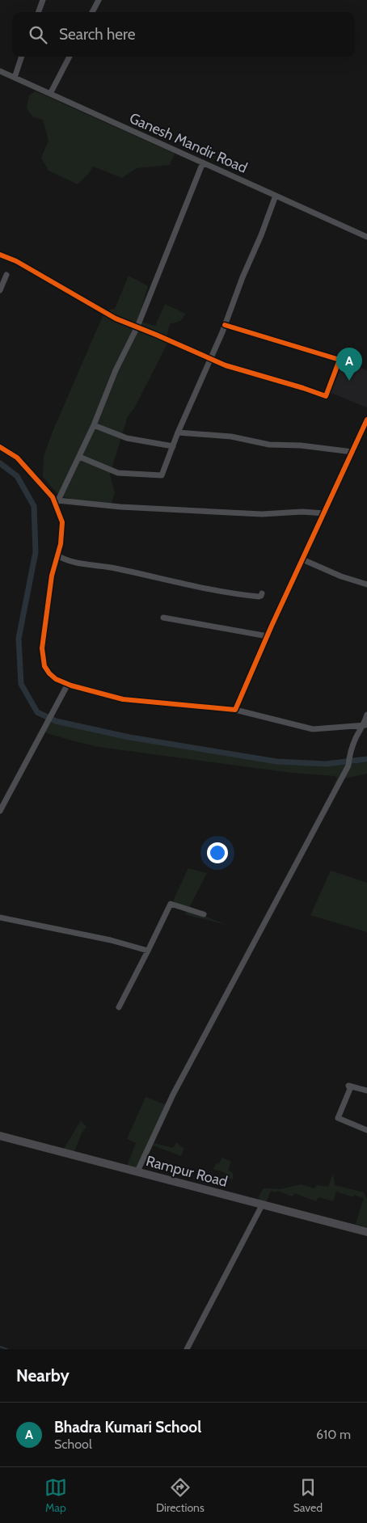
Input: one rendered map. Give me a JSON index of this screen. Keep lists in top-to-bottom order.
{
  "streets": {
    "main road": ["Rampur Road"],
    "street": ["Ganesh Mandir Road"]
  },
  "page": {
    "search": "Search here",
    "pins": "A",
    "heading": "Nearby",
    "list": [
      {
        "mark": "A",
        "name": "Bhadra Kumari School",
        "note": "School",
        "value": "610 m"
      }
    ],
    "nav": ["Map", "Directions", "Saved"]
  }
}
